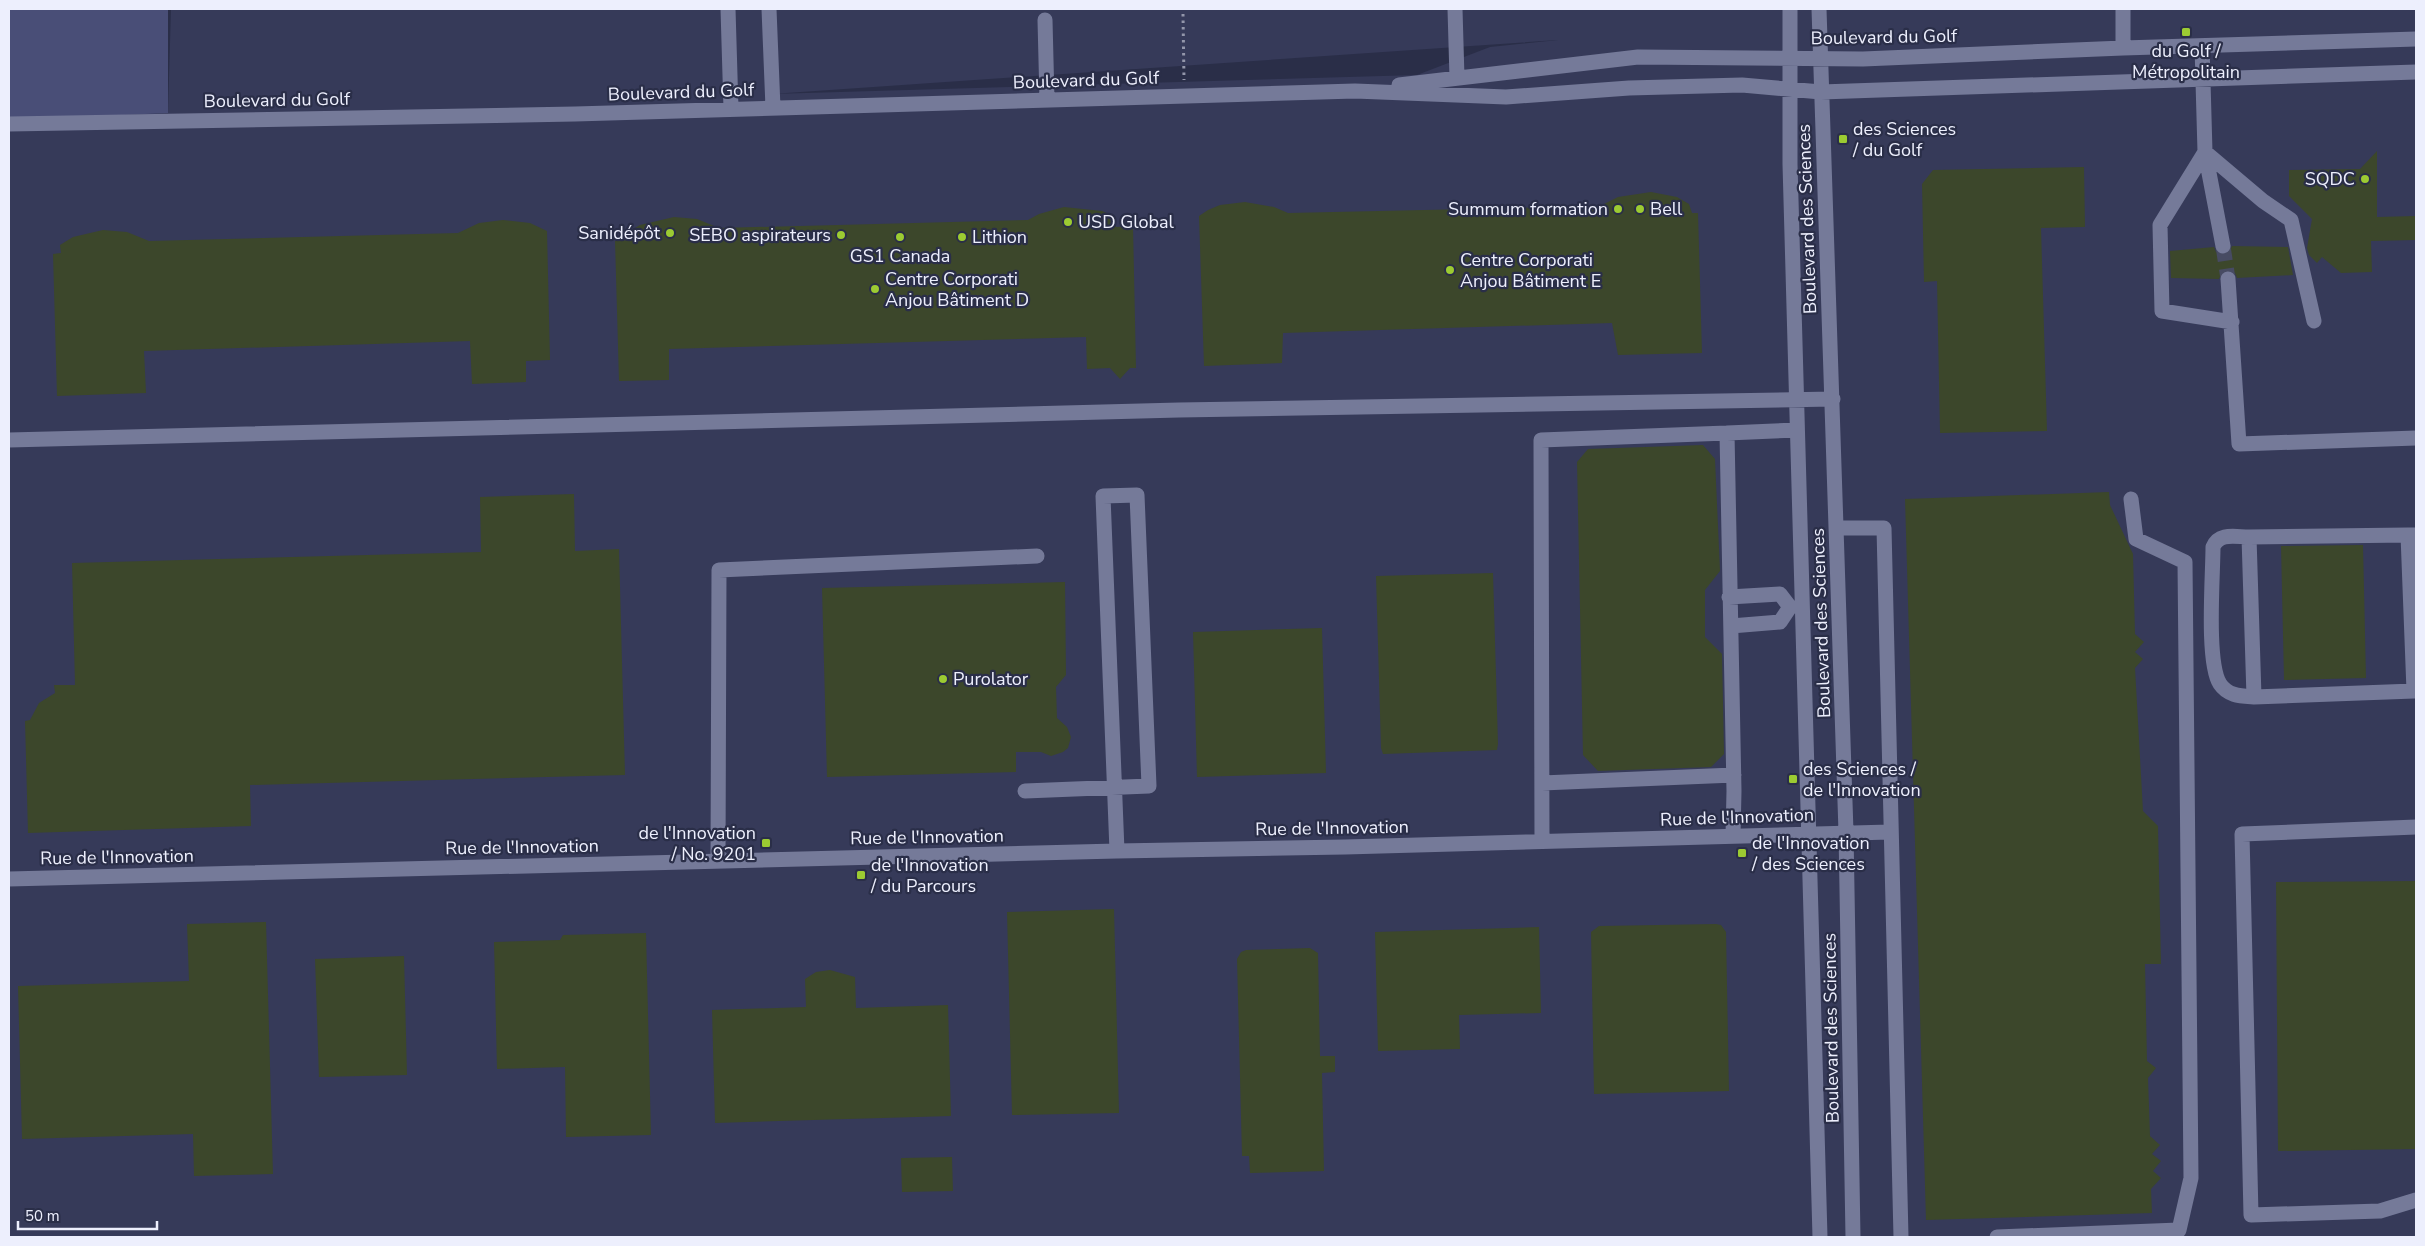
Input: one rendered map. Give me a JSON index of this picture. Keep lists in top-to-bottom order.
{
  "streets": {
    "street": ["Boulevard du Golf", "Boulevard des Sciences", "Rue de l'Innovation"]
  },
  "crossings": [
    ["Boulevard du Golf", "Boulevard des Sciences"],
    ["Boulevard des Sciences", "Rue de l'Innovation"]
  ],
  "places": {
    "transit": [
      "du Golf / Métropolitain",
      "des Sciences / du Golf",
      "des Sciences / de l'Innovation",
      "de l'Innovation / No. 9201",
      "de l'Innovation / des Sciences",
      "de l'Innovation / du Parcours"
    ],
    "other": [
      "SQDC",
      "Summum formation",
      "Bell",
      "USD Global",
      "Sanidépôt",
      "SEBO aspirateurs",
      "GS1 Canada",
      "Lithion",
      "Centre Corporati Anjou Bâtiment E",
      "Centre Corporati Anjou Bâtiment D",
      "Purolator"
    ]
  },
  "scale_bar": "50 m"
}
